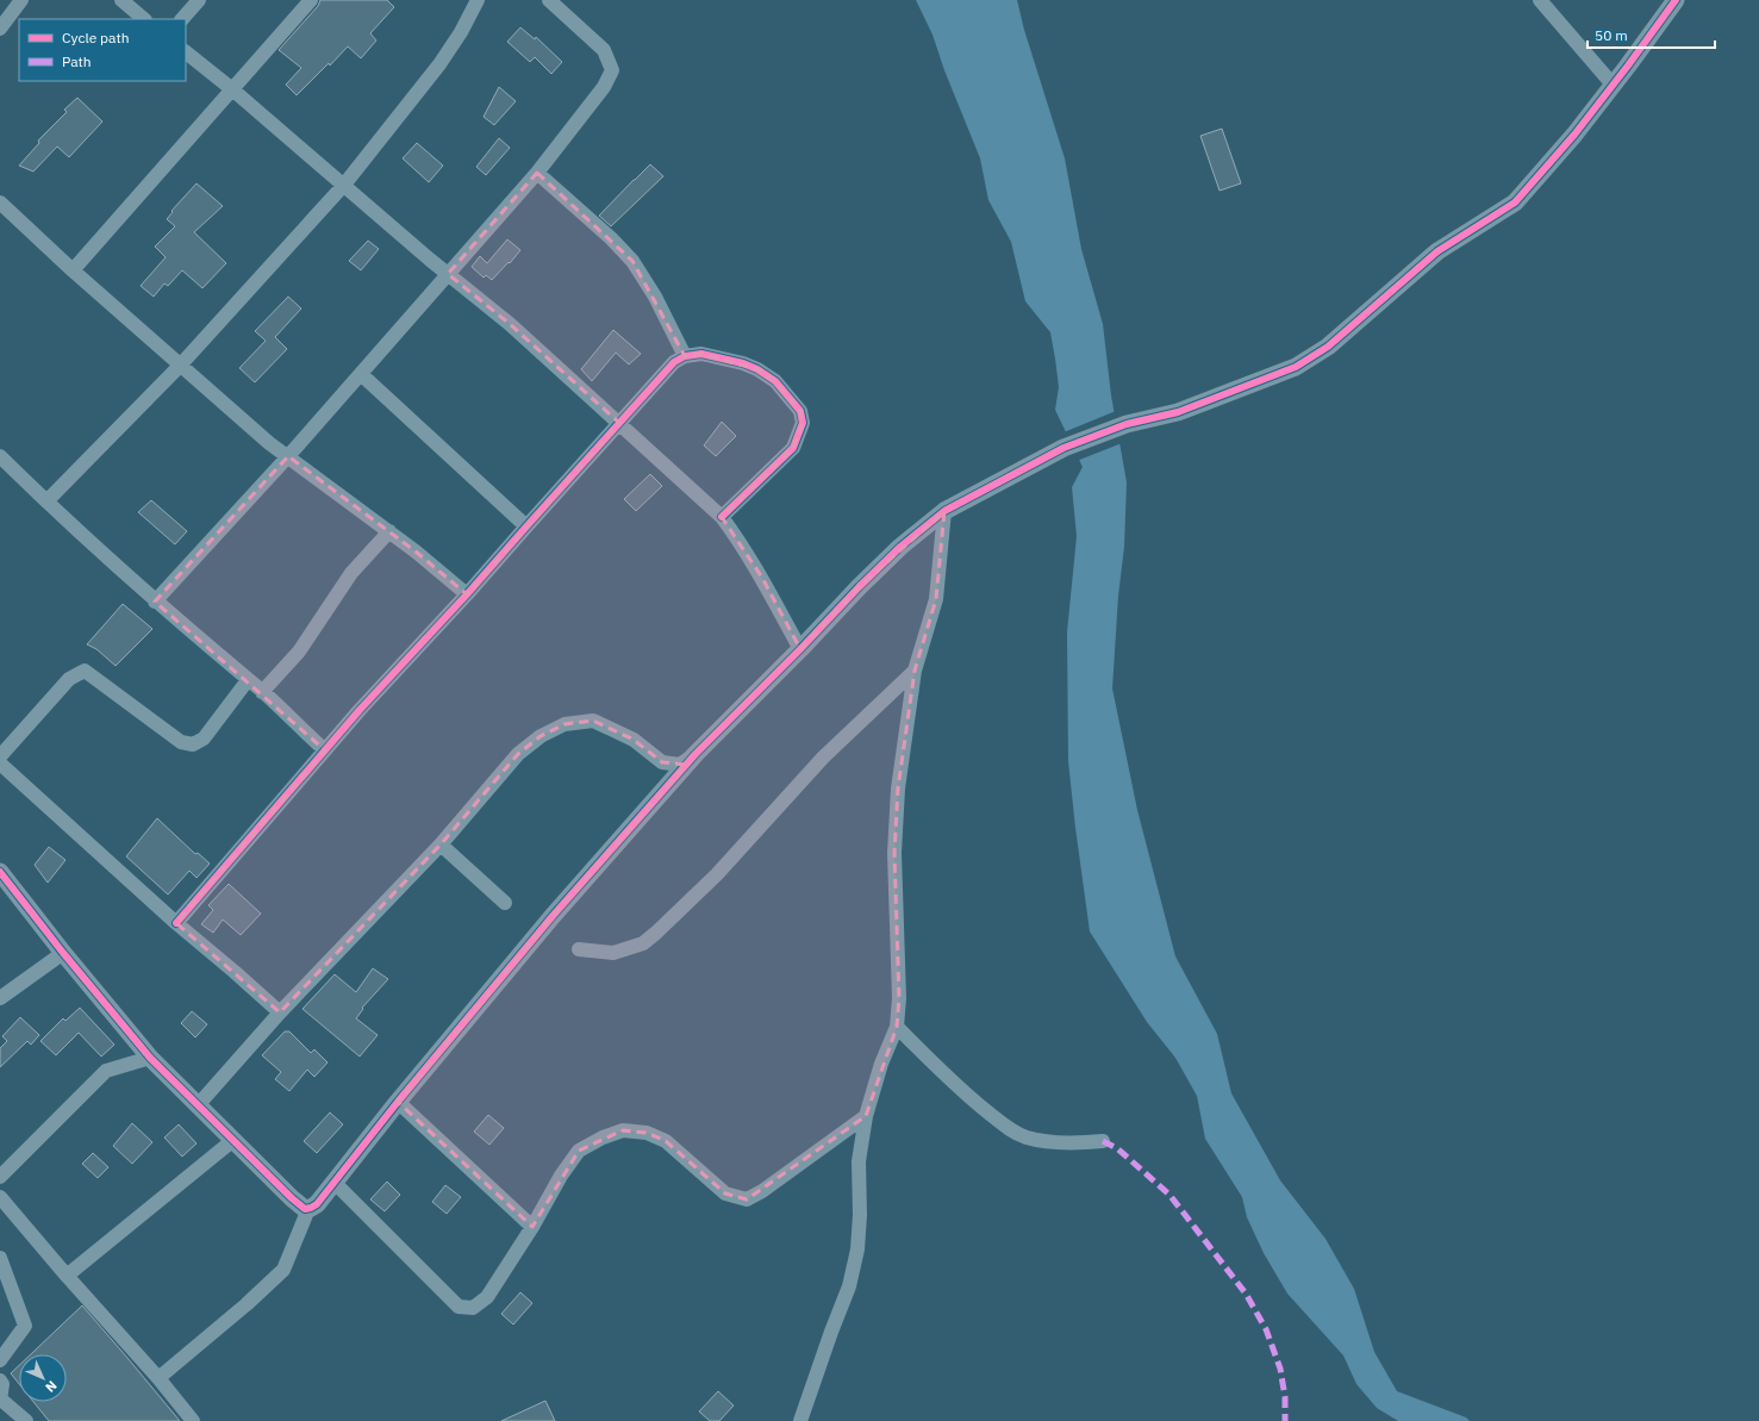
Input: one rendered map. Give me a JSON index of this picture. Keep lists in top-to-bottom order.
{
  "legend": ["Cycle path", "Path"],
  "scale_bar": "50 m",
  "north": "bottom right"
}
